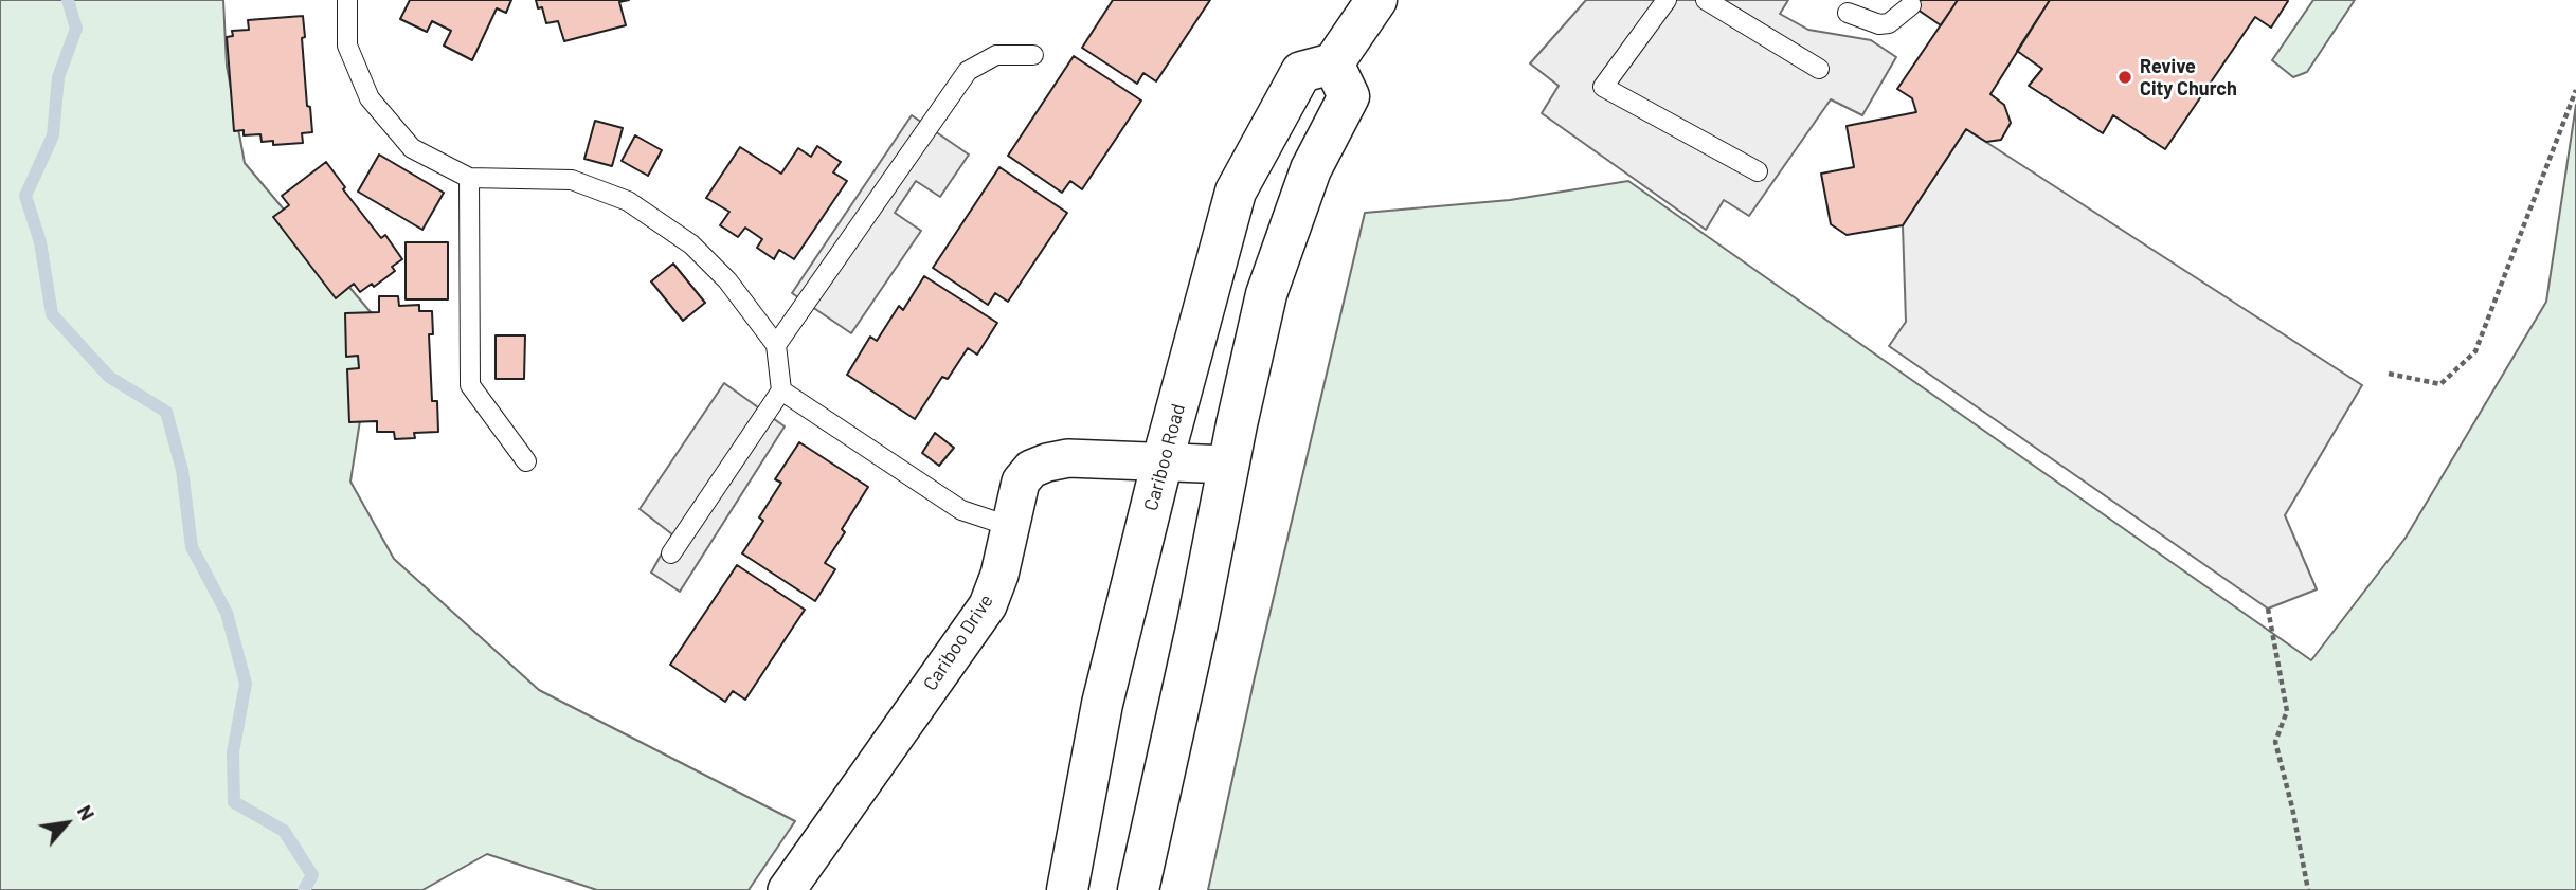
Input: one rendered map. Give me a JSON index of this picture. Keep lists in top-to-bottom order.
{
  "streets": {
    "street": ["Cariboo Road", "Cariboo Drive"]
  },
  "crossings": [
    ["Cariboo Road", "Cariboo Drive"]
  ],
  "places": ["Revive City Church"],
  "north": "top right"
}
